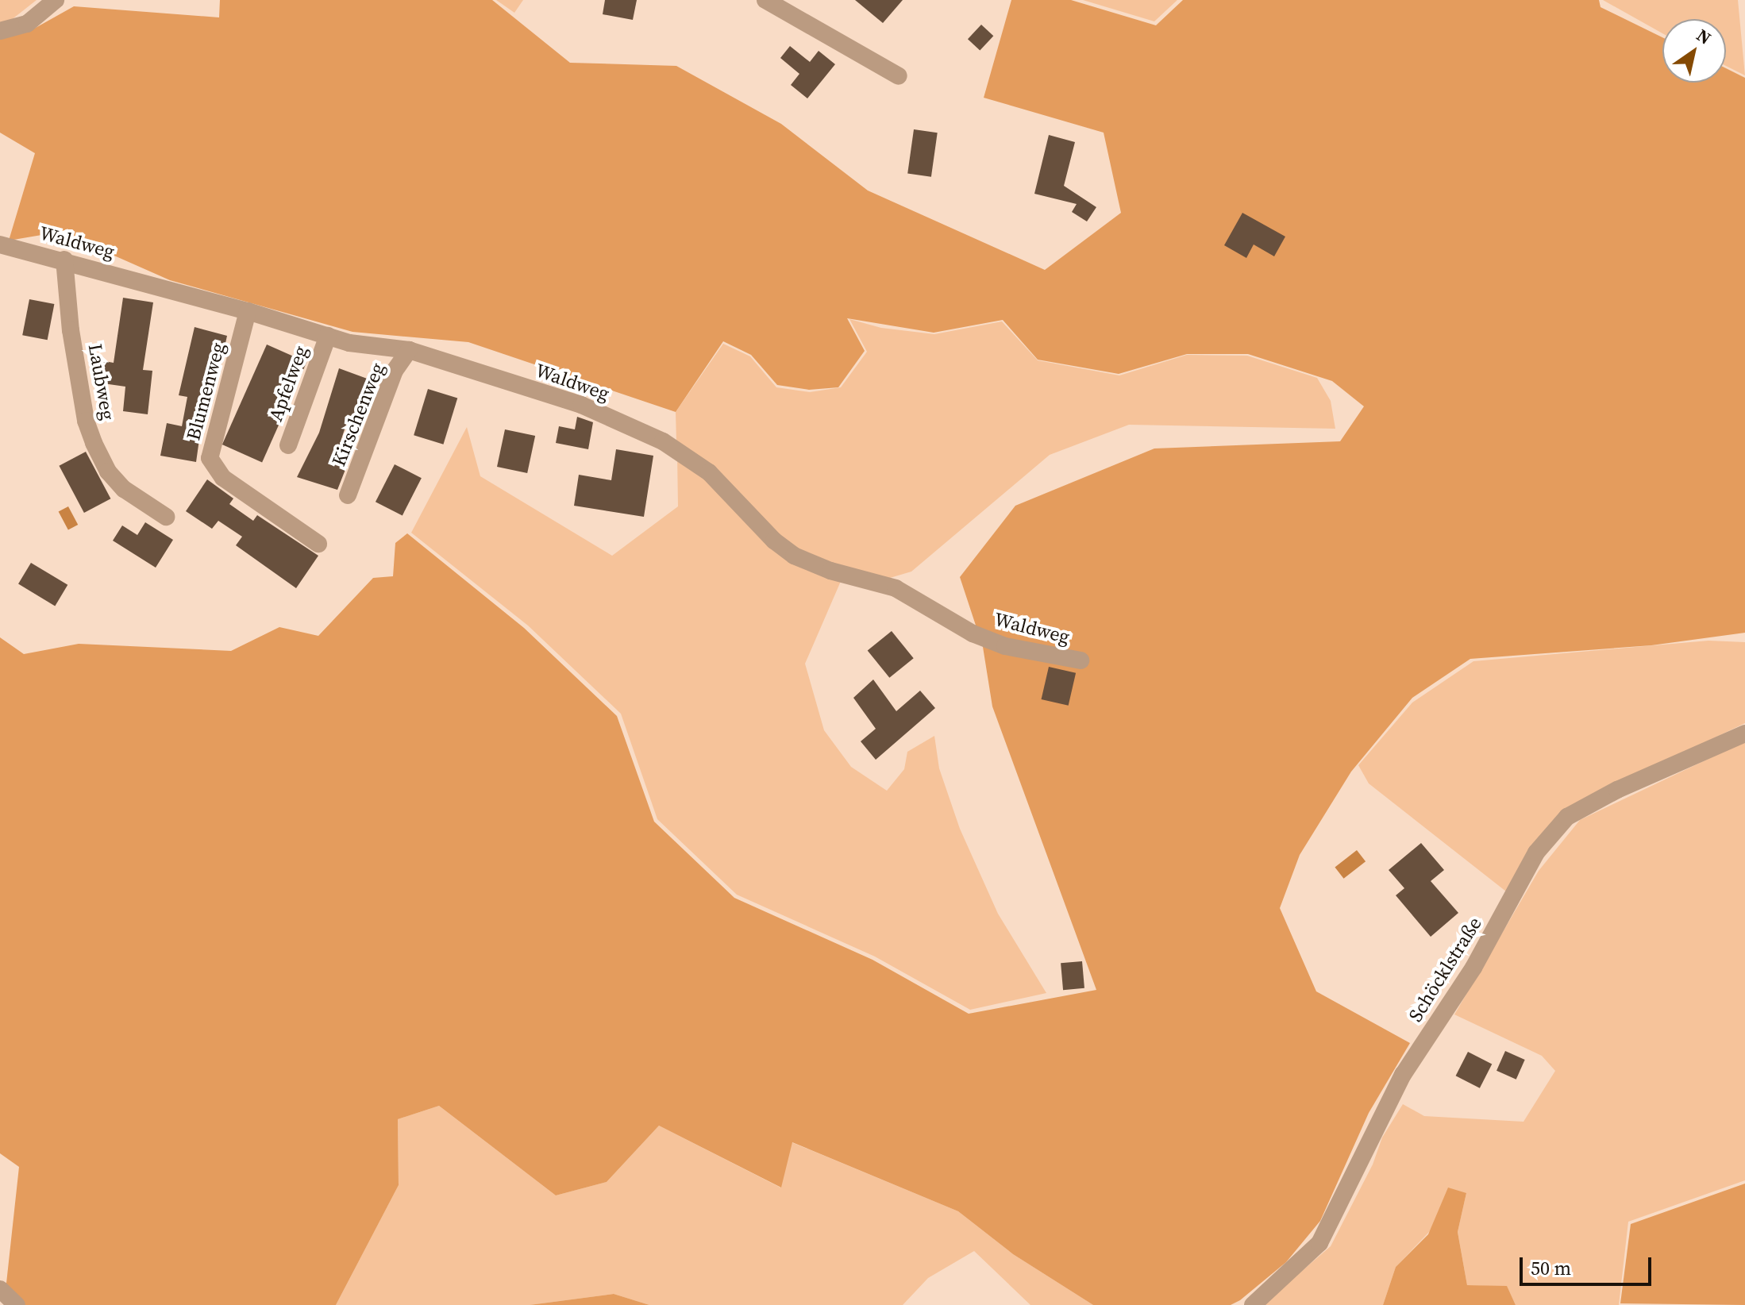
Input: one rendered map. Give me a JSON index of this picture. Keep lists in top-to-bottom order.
{
  "streets": {
    "street": [
      "Waldweg",
      "Laubweg",
      "Apfelweg",
      "Blumenweg",
      "Kirschenweg",
      "Schöcklstraße"
    ]
  },
  "crossings": [
    ["Waldweg", "Laubweg"],
    ["Waldweg", "Apfelweg"],
    ["Waldweg", "Blumenweg"],
    ["Waldweg", "Kirschenweg"]
  ],
  "scale_bar": "50 m",
  "north": "top right"
}
